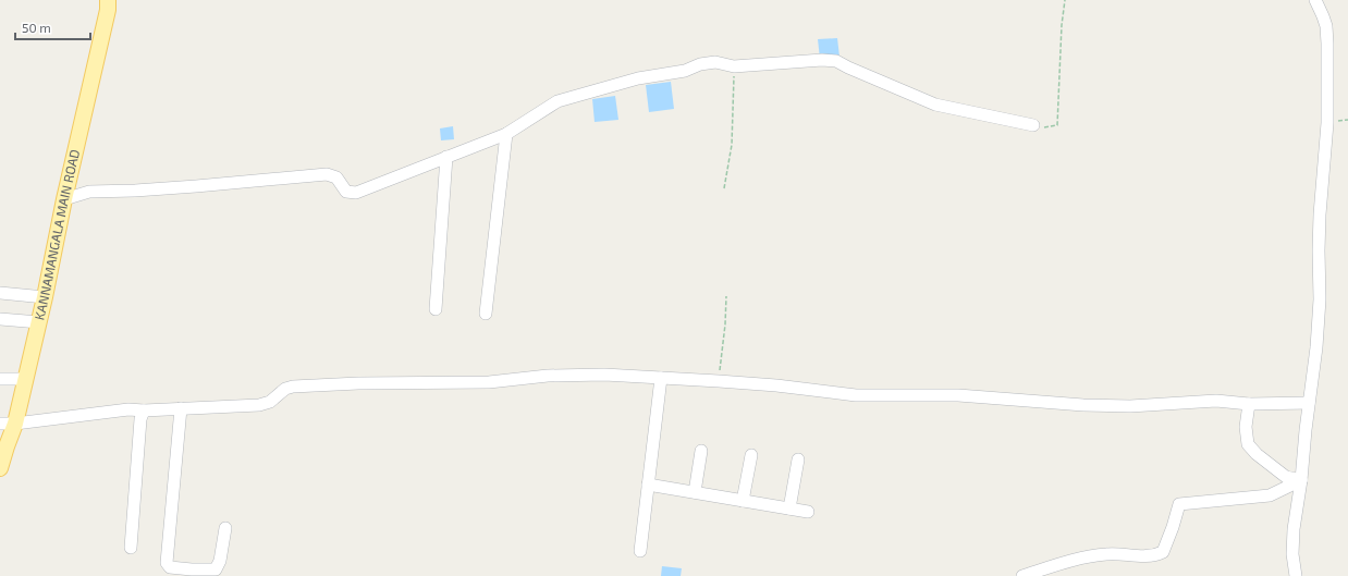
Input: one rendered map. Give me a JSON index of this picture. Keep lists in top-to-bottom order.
{
  "streets": {
    "main road": ["KANNAMANGALA MAIN ROAD"]
  },
  "scale_bar": "50 m"
}
